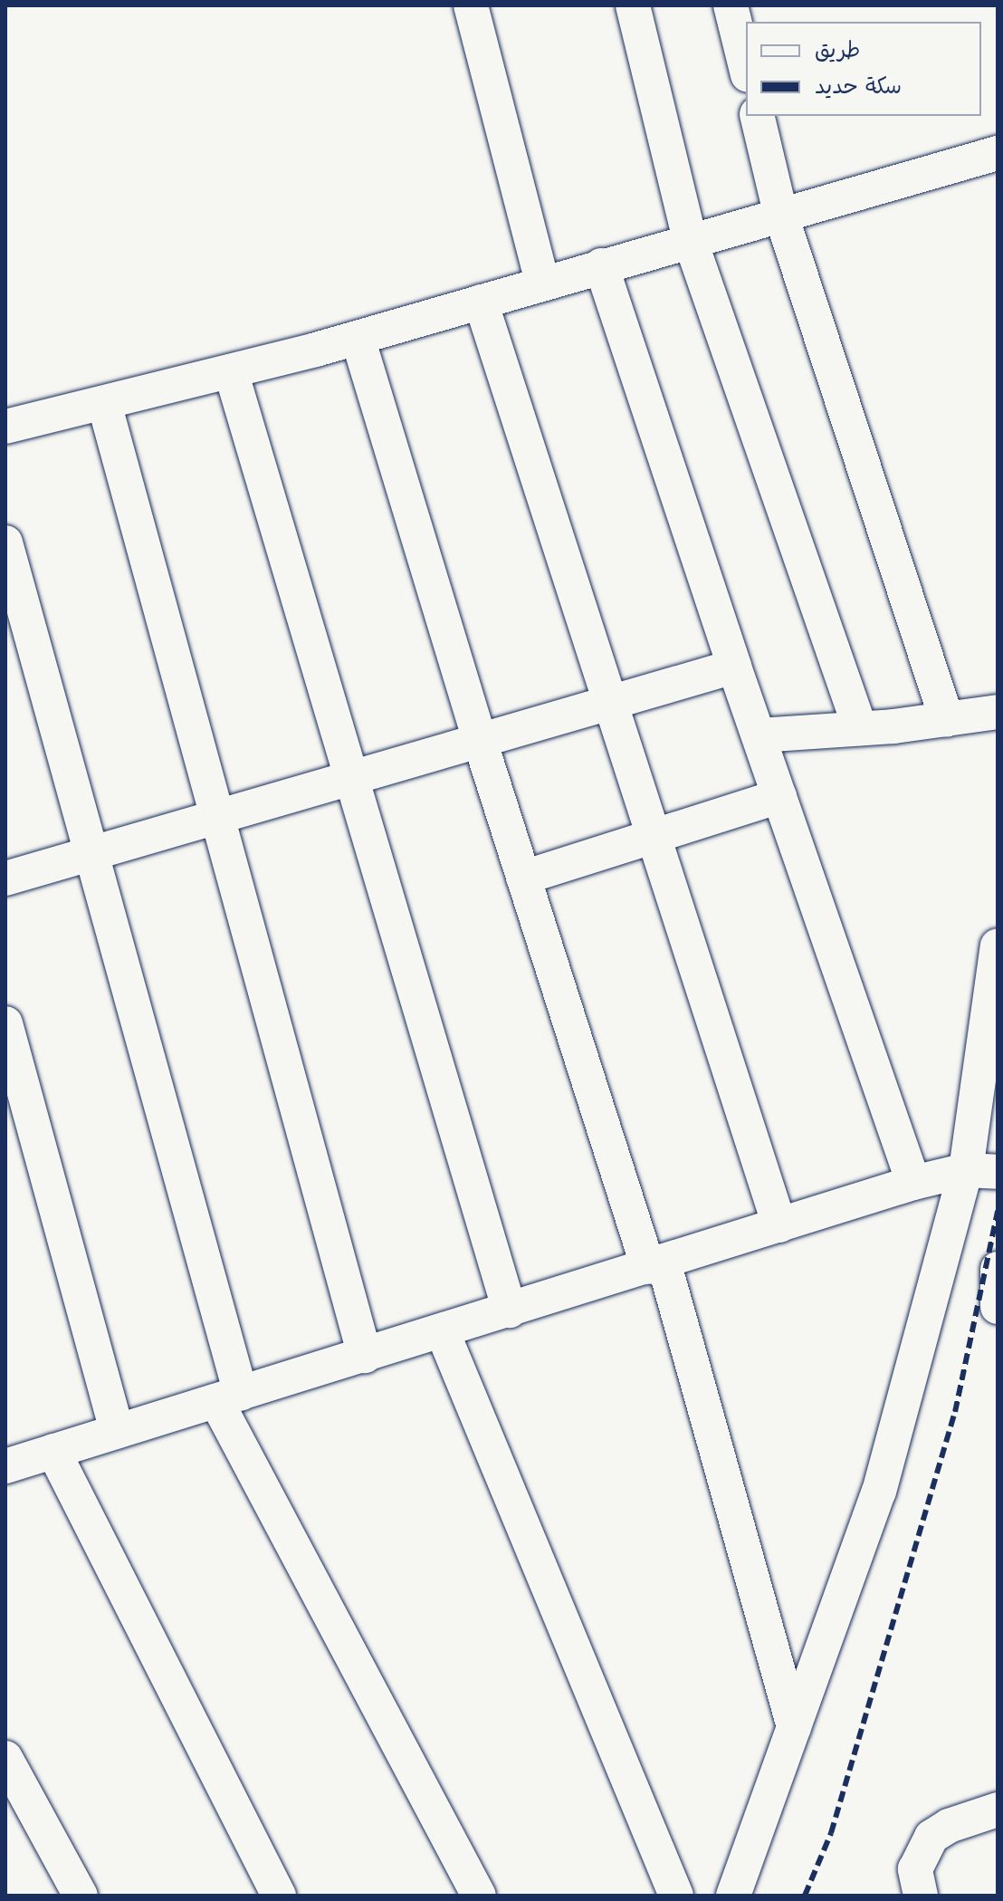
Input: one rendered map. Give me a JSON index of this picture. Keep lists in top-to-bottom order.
{
  "legend": ["طريق", "سكة حديد"]
}
